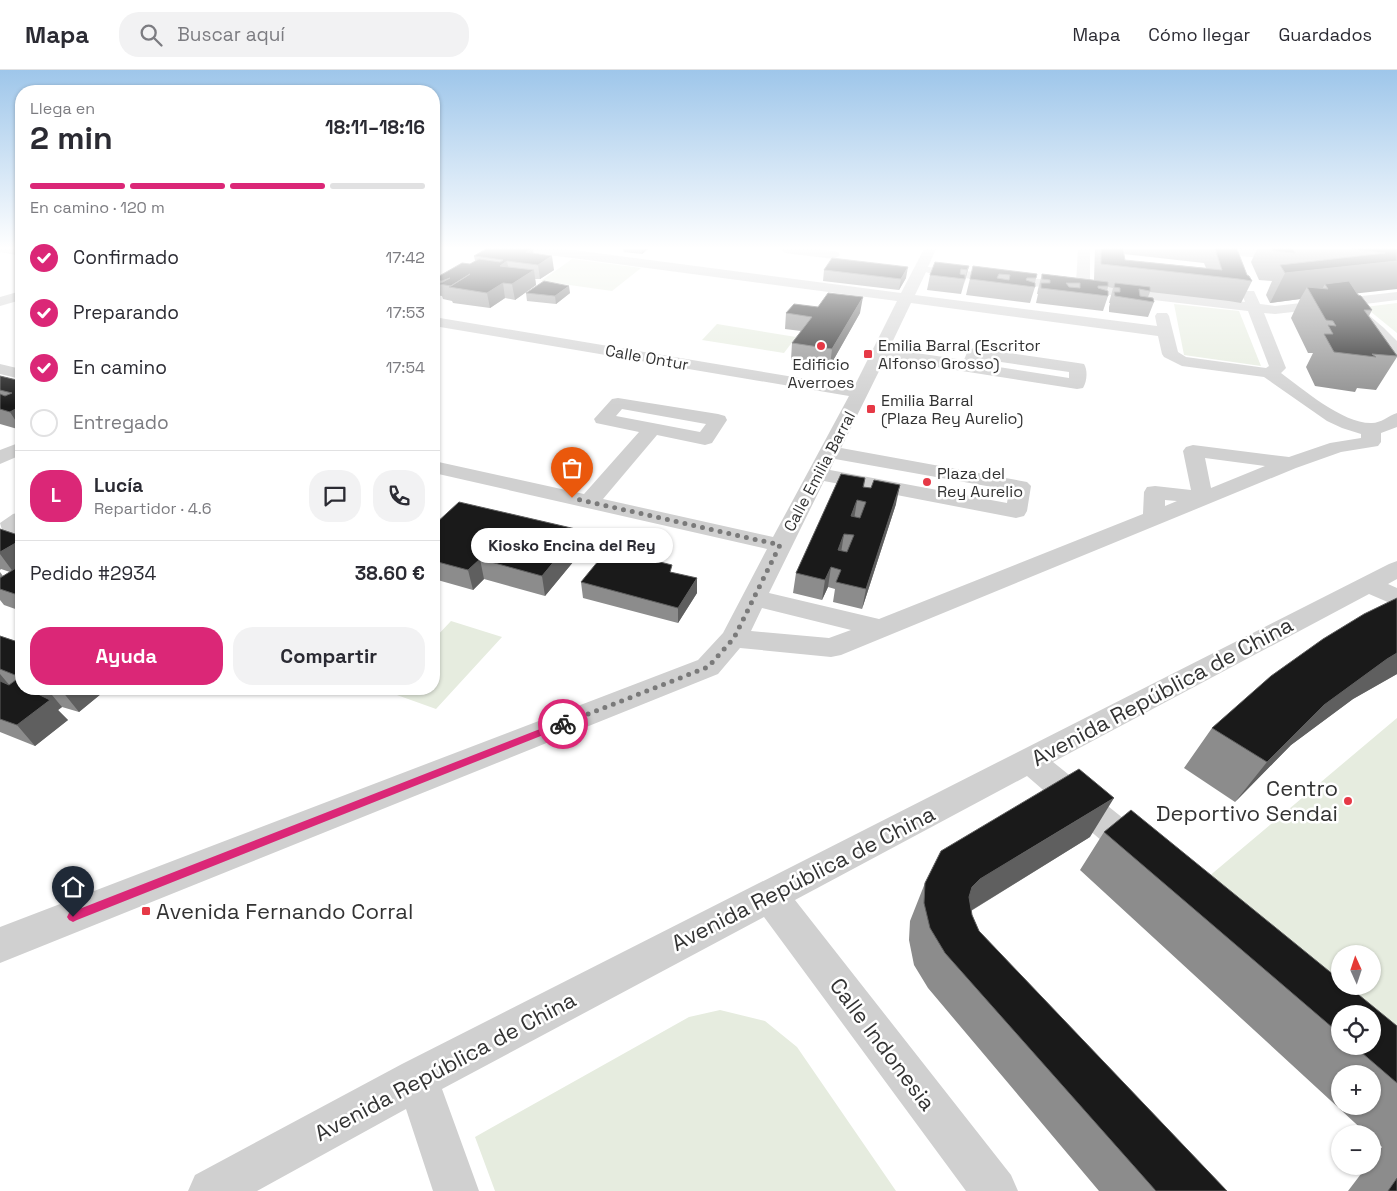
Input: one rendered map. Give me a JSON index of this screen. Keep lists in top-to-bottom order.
{
  "streets": {
    "street": [
      "Calle Ontur",
      "Calle Emilia Barral",
      "Avenida República de China",
      "Calle Indonesia"
    ]
  },
  "crossings": [
    ["Calle Ontur", "Calle Emilia Barral"],
    ["Avenida República de China", "Calle Indonesia"]
  ],
  "places": {
    "other": [
      "Edificio Averroes",
      "Plaza del Rey Aurelio",
      "Kiosko Encina del Rey",
      "Centro Deportivo Sendai"
    ],
    "transit": ["Emilia Barral (Escritor Alfonso Grosso)", "Emilia Barral (Plaza Rey Aurelio)", "Avenida Fernando Corral"]
  },
  "north": "top",
  "page": {
    "header": "Mapa",
    "search": "Buscar aquí",
    "nav": ["Mapa", "Cómo llegar", "Guardados"],
    "heading": ["2 min", "Llega en", "18:11–18:16"],
    "panel": [
      "Lucía",
      "Repartidor · 4.6",
      "Pedido #2934",
      "38.60 €"
    ],
    "bar": "En camino · 120 m",
    "list": [
      ["Confirmado", "17:42"],
      ["Preparando", "17:53"],
      ["En camino", "17:54"],
      "Entregado"
    ],
    "round": "L",
    "bubble": "Kiosko Encina del Rey",
    "buttons": ["Ayuda", "Compartir"],
    "map_buttons": ["+", "−"]
  }
}
